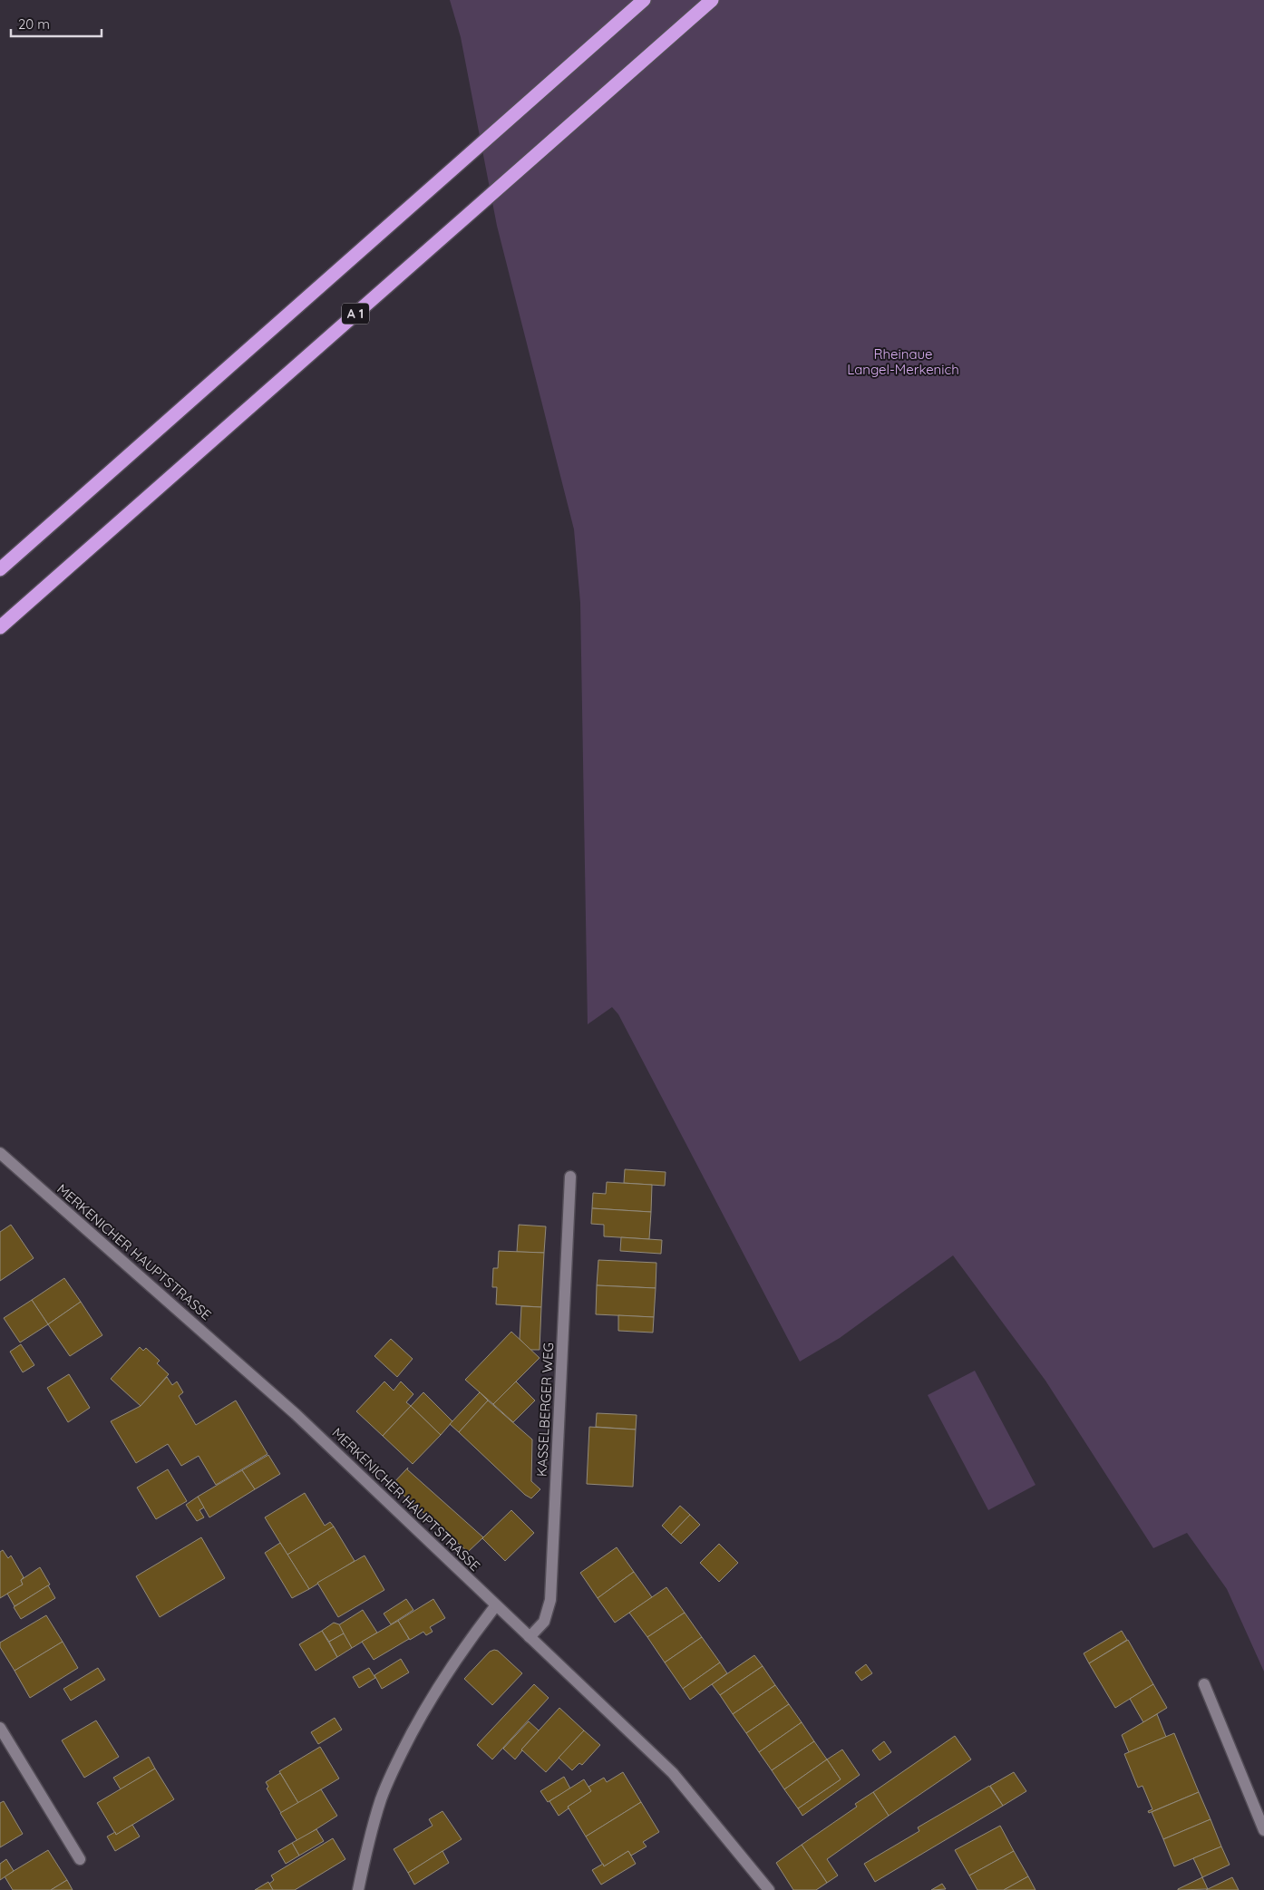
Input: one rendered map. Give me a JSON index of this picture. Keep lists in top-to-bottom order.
{
  "streets": {
    "highway": ["A 1"],
    "street": ["MERKENICHER HAUPTSTRASSE", "KASSELBERGER WEG"]
  },
  "crossings": [
    ["MERKENICHER HAUPTSTRASSE", "KASSELBERGER WEG"]
  ],
  "parks": ["Rheinaue Langel-Merkenich"],
  "scale_bar": "20 m"
}
